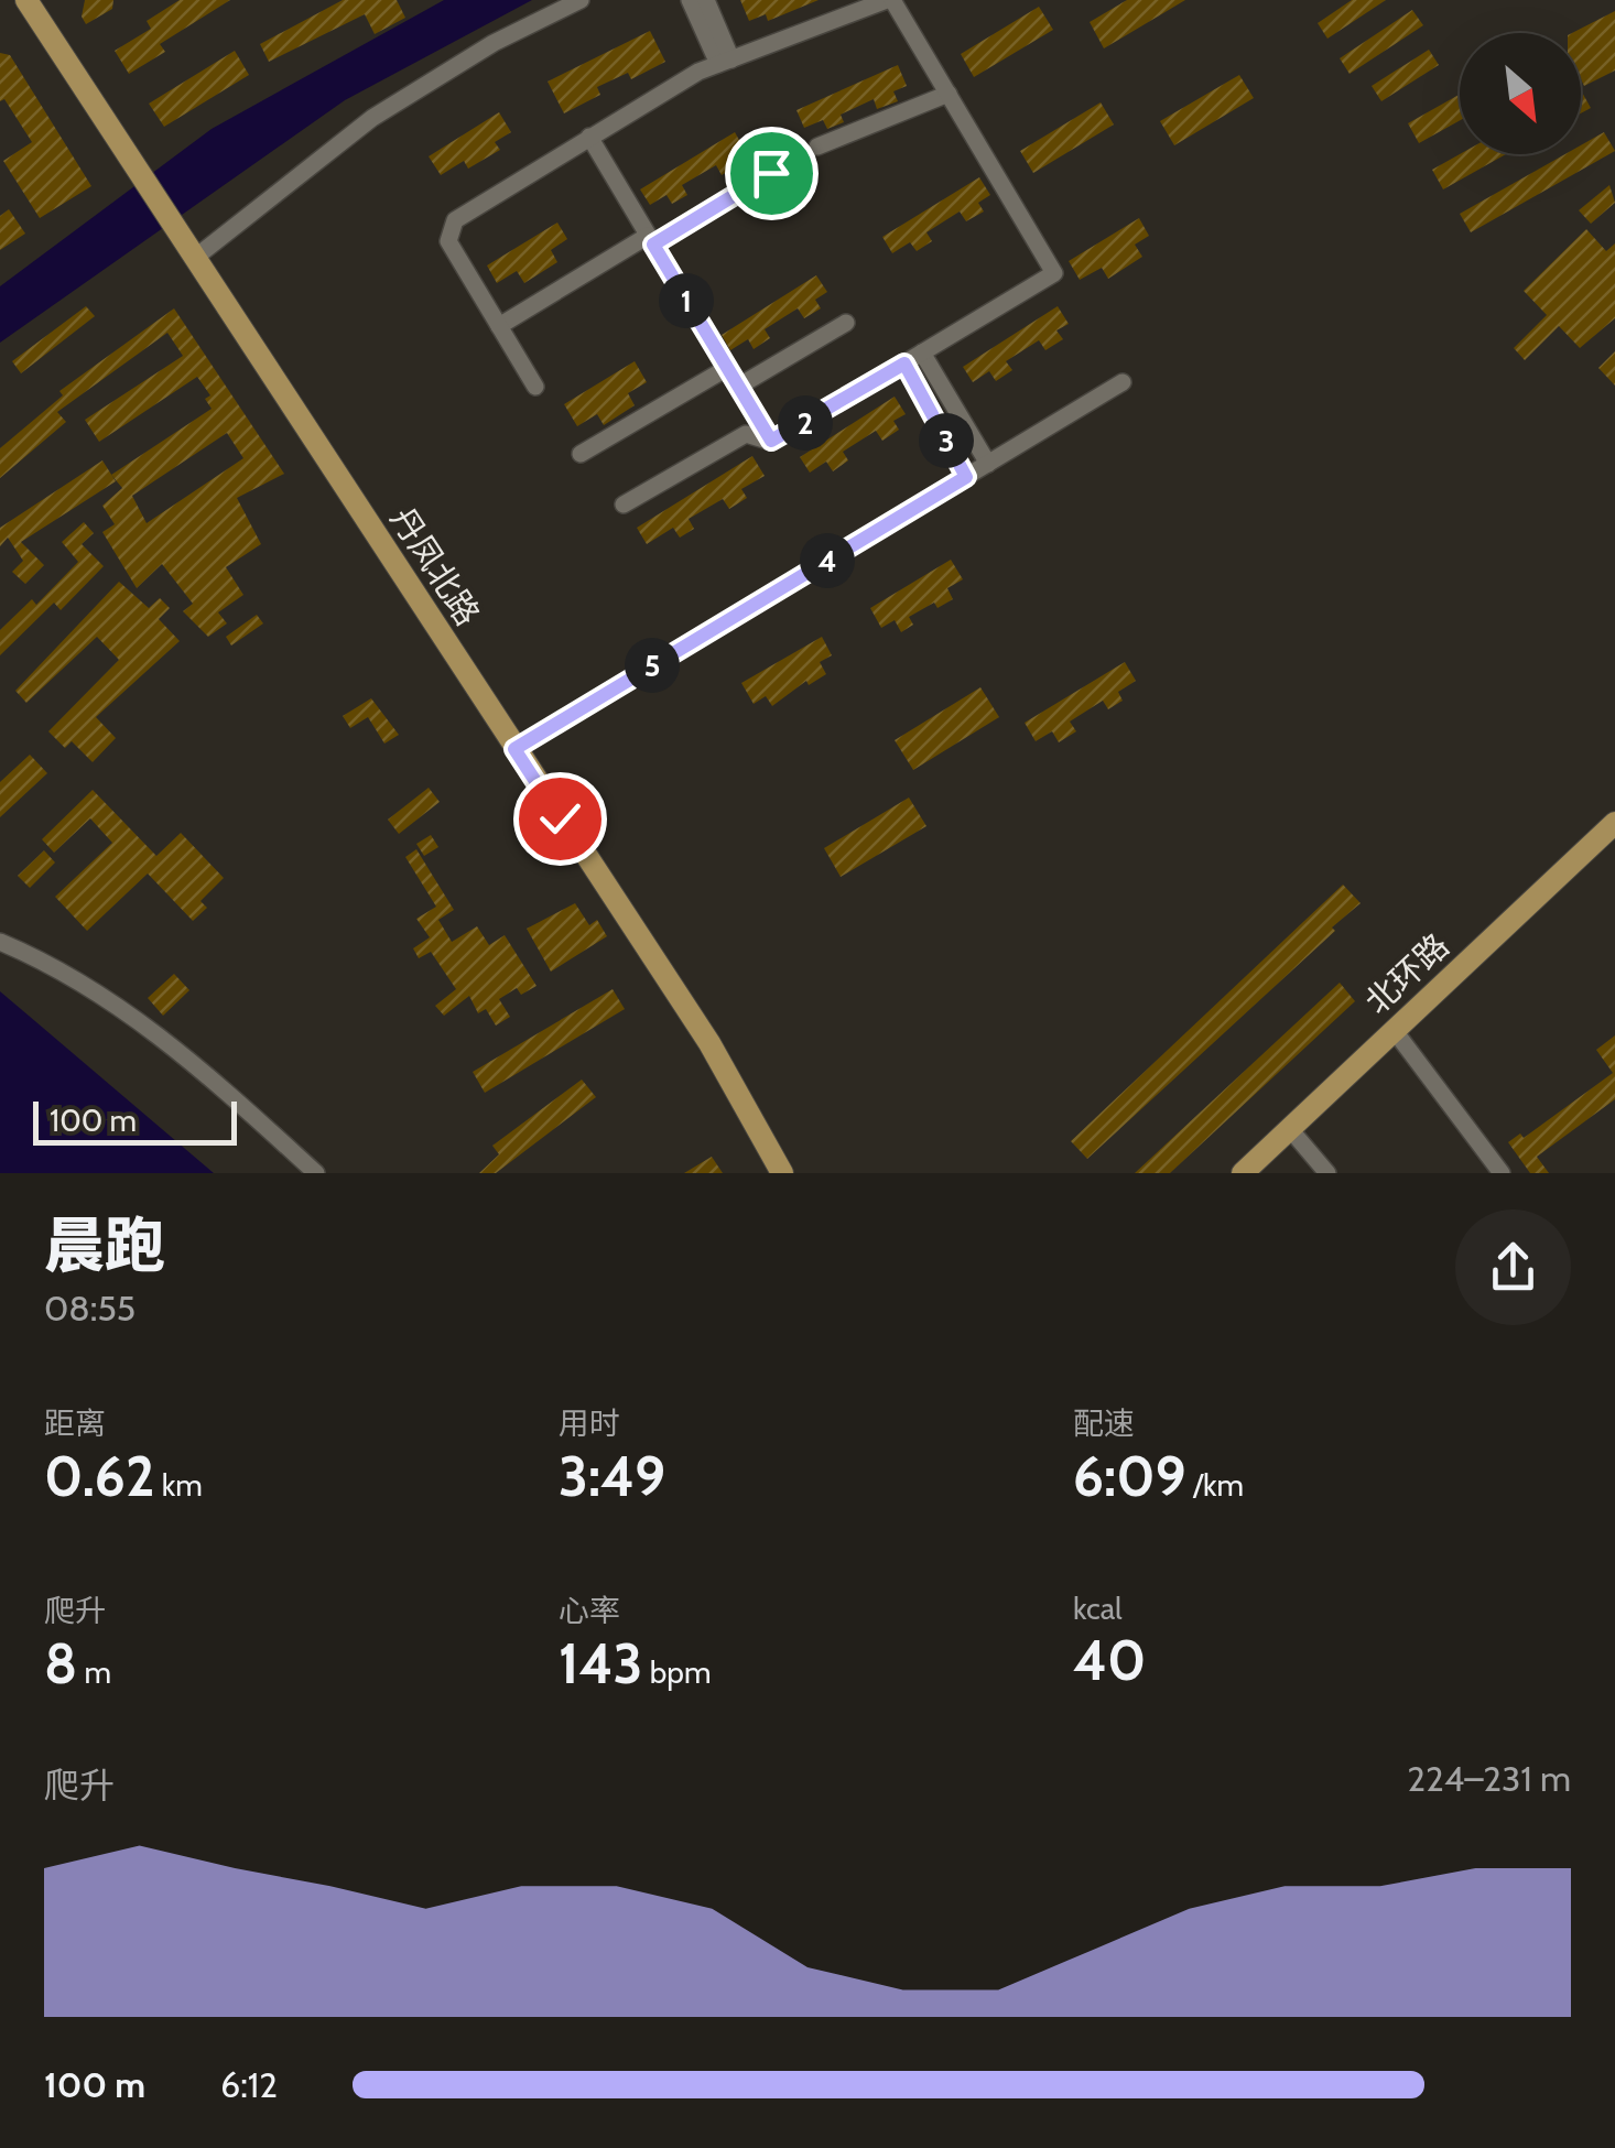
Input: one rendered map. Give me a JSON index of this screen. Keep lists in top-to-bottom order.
{
  "streets": {
    "main road": ["丹凤北路", "北环路"]
  },
  "scale_bar": "100 m",
  "north": "bottom right",
  "page": {
    "pins": [
      "1",
      "2",
      "3",
      "4",
      "5"
    ],
    "scale": "100 m",
    "heading": ["晨跑", "08:55"],
    "stats": [
      ["距离", "0.62 km"],
      ["用时", "3:49"],
      ["配速", "6:09 /km"],
      ["爬升", "8 m"],
      ["心率", "143 bpm"],
      ["kcal", "40"]
    ],
    "chart": ["爬升", "224–231 m"],
    "list": [
      {
        "name": "100 m",
        "note": "6:12"
      }
    ]
  }
}
